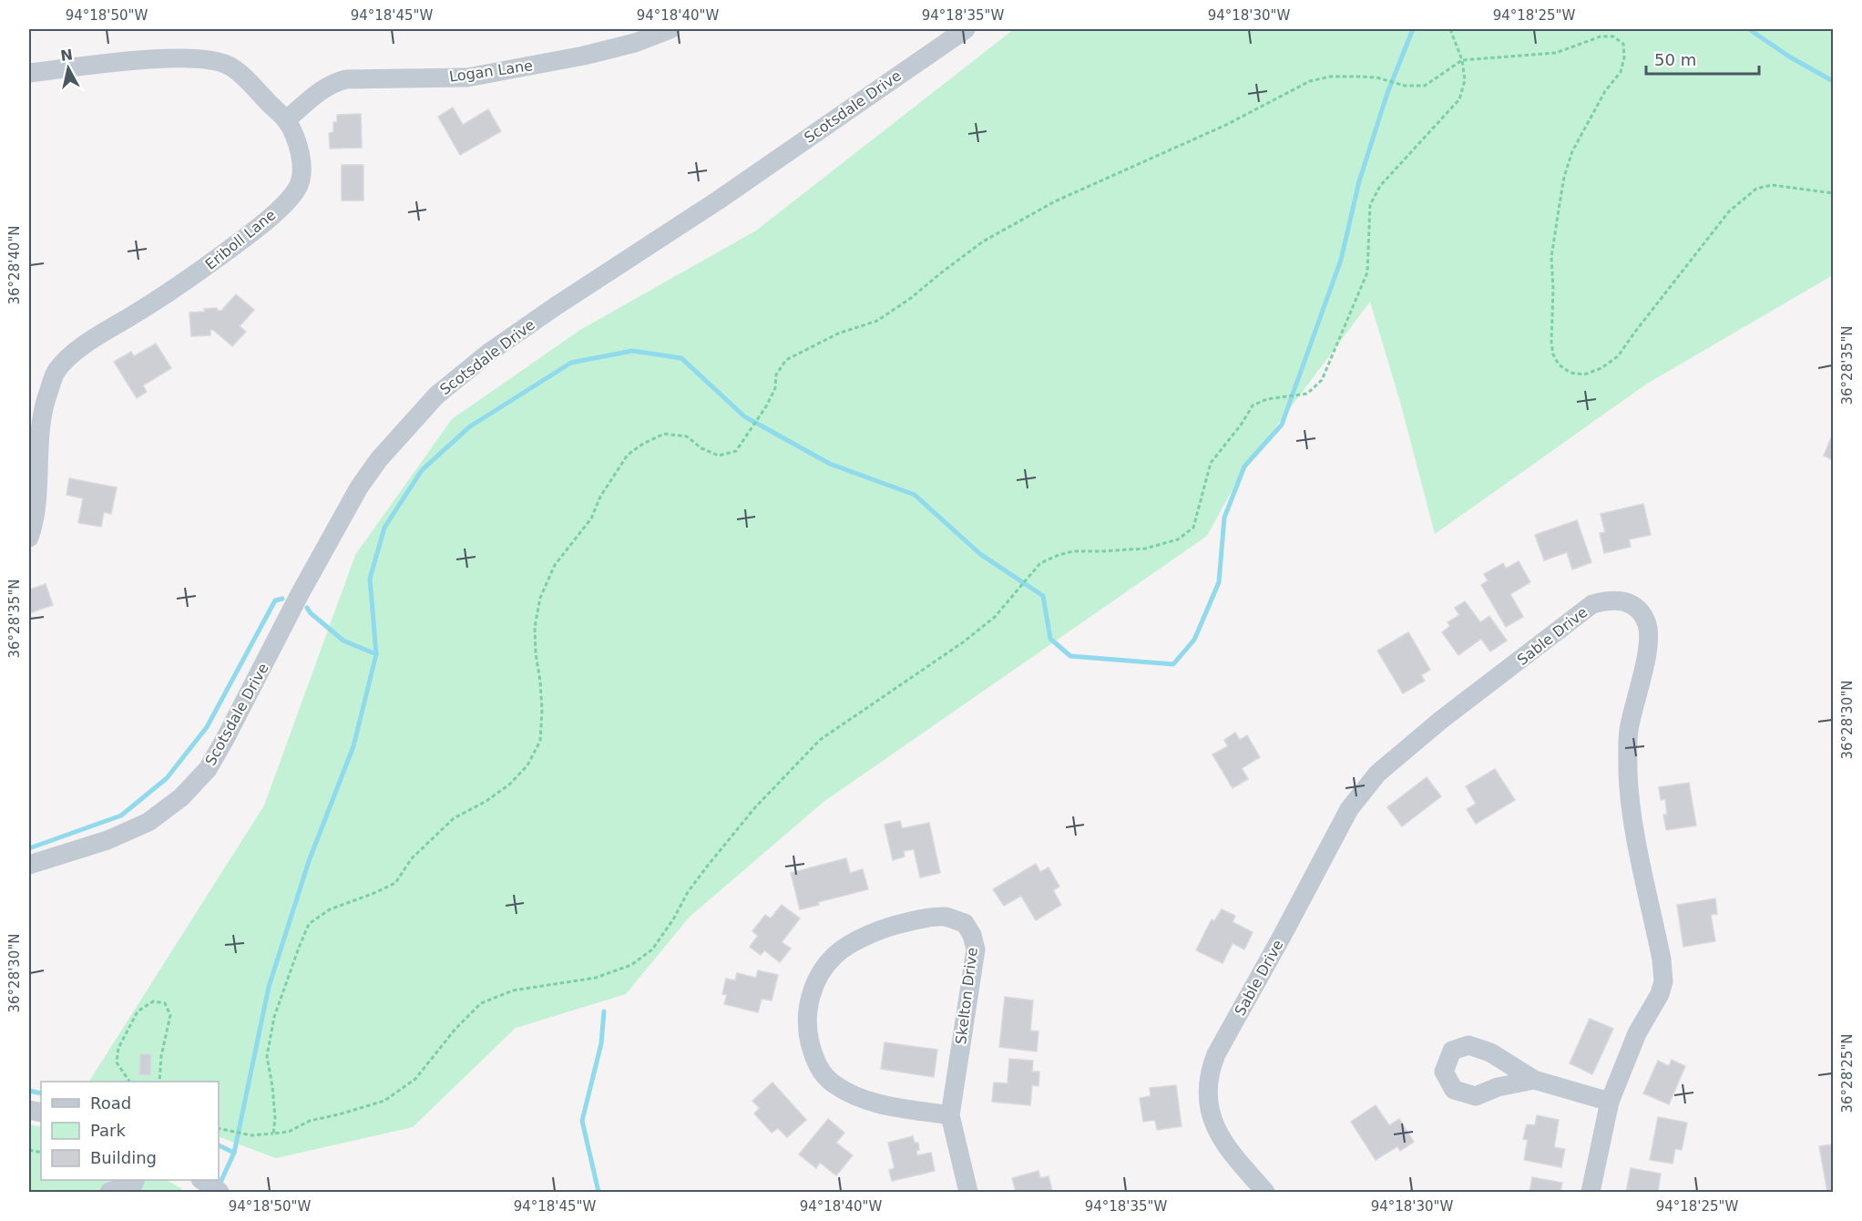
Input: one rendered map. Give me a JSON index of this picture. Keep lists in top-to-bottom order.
{
  "streets": {
    "street": [
      "Logan Lane",
      "Scotsdale Drive",
      "Eriboll Lane",
      "Sable Drive",
      "Skelton Drive"
    ]
  },
  "crossings": [
    ["Logan Lane", "Eriboll Lane"]
  ],
  "legend": ["Road", "Park", "Building"],
  "scale_bar": "50 m",
  "north": "top",
  "coordinates": [
    "94°18'50\"W",
    "94°18'45\"W",
    "94°18'40\"W",
    "94°18'35\"W",
    "94°18'30\"W",
    "94°18'25\"W",
    "36°28'40\"N",
    "36°28'35\"N",
    "36°28'30\"N",
    "36°28'25\"N"
  ]
}
